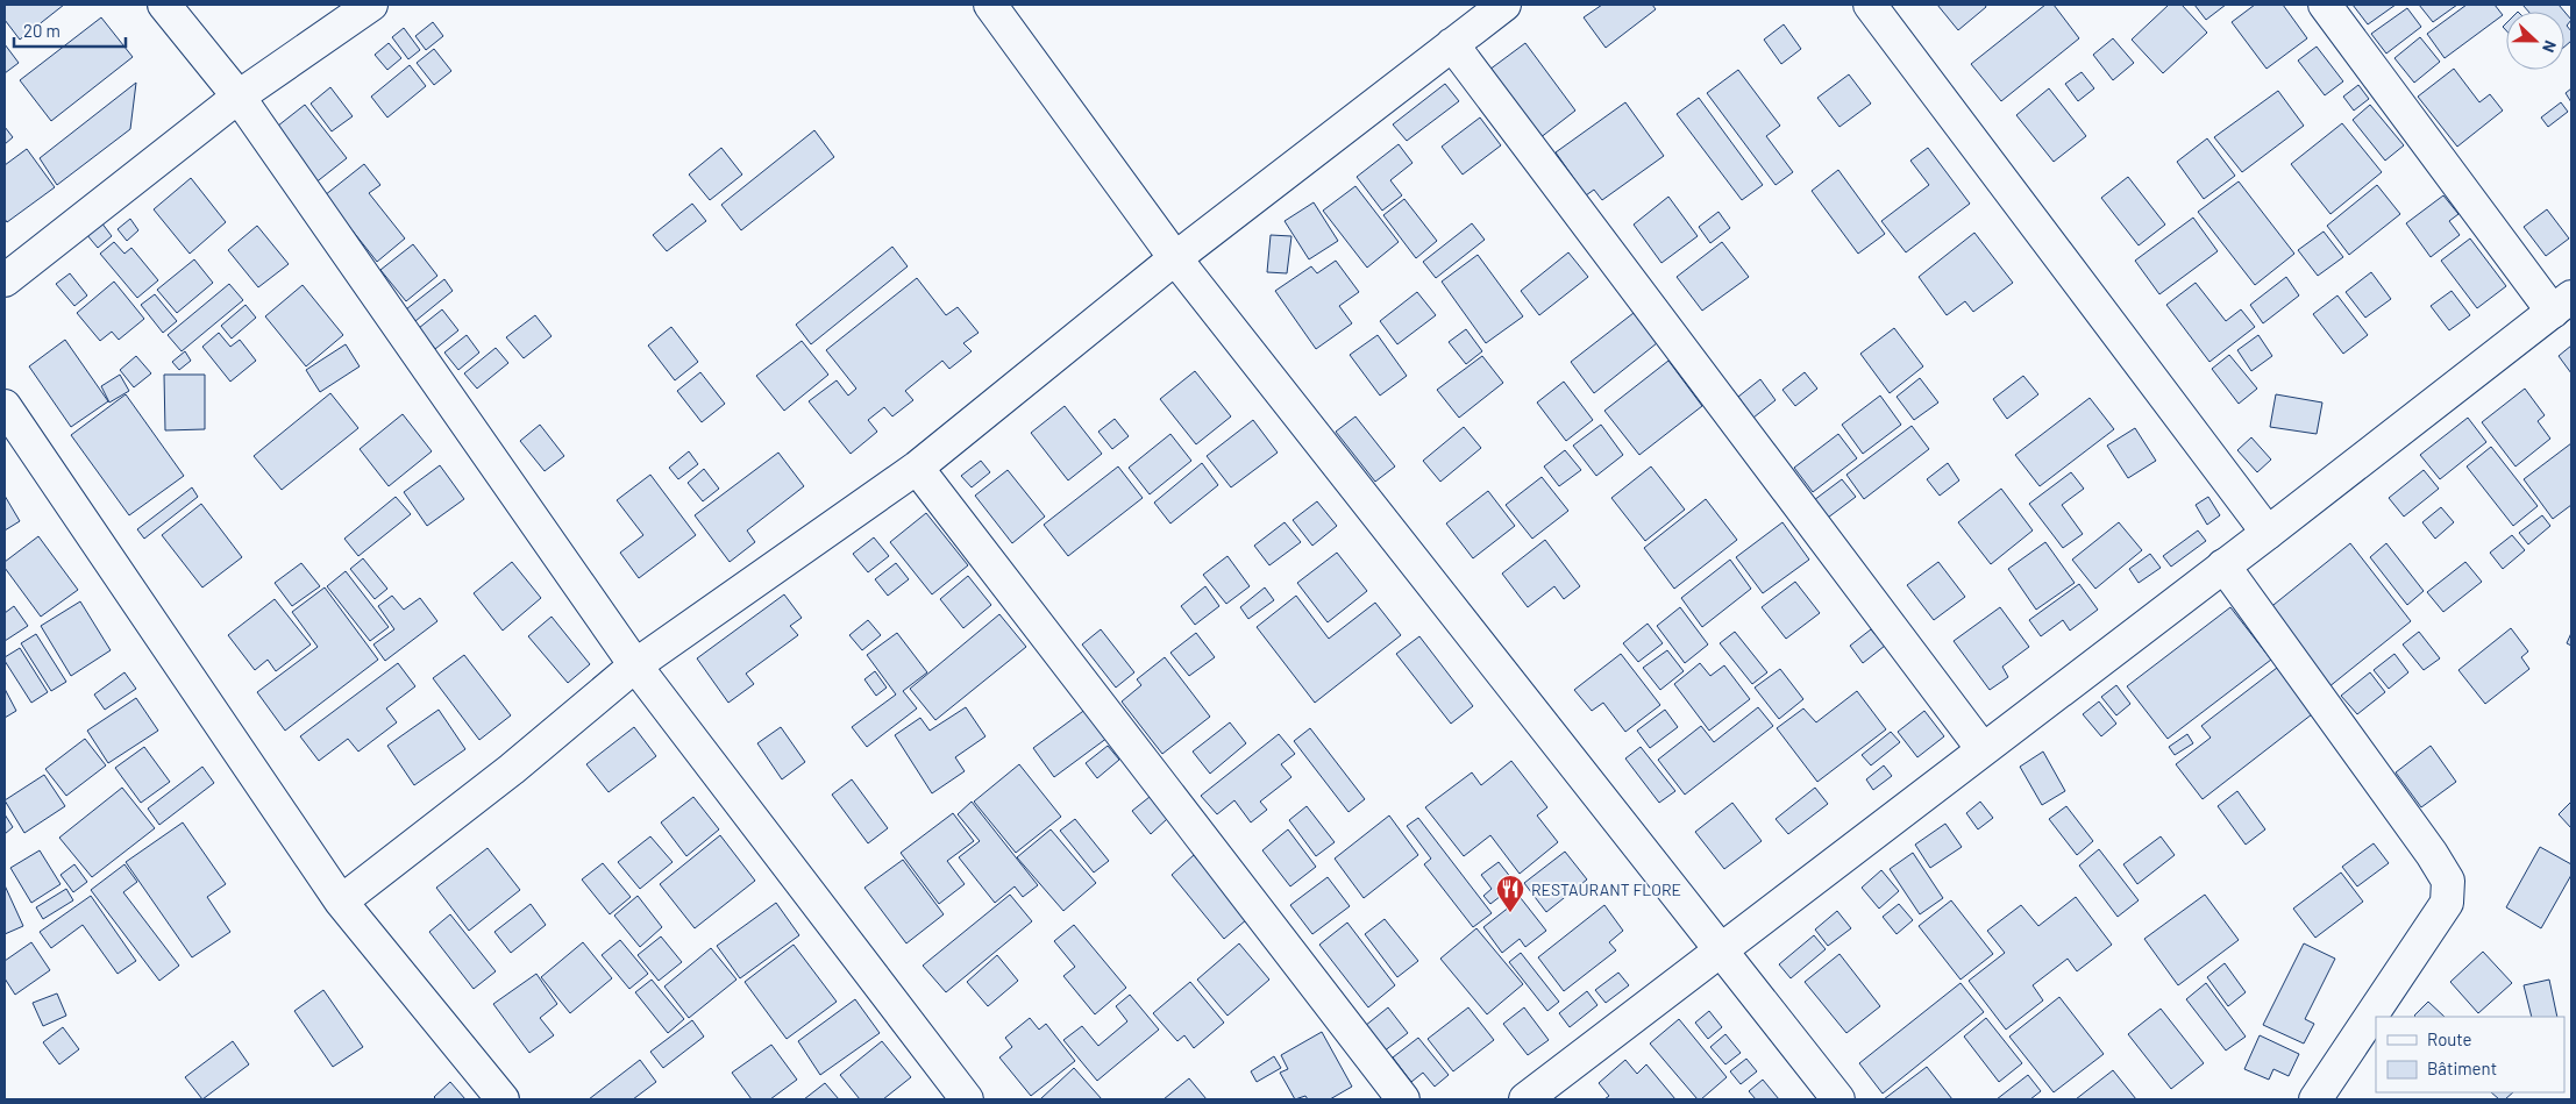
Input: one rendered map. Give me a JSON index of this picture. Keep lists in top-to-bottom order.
{
  "places": {
    "restaurant": ["RESTAURANT FLORE"]
  },
  "legend": ["Route", "Bâtiment"],
  "scale_bar": "20 m",
  "north": "right"
}
